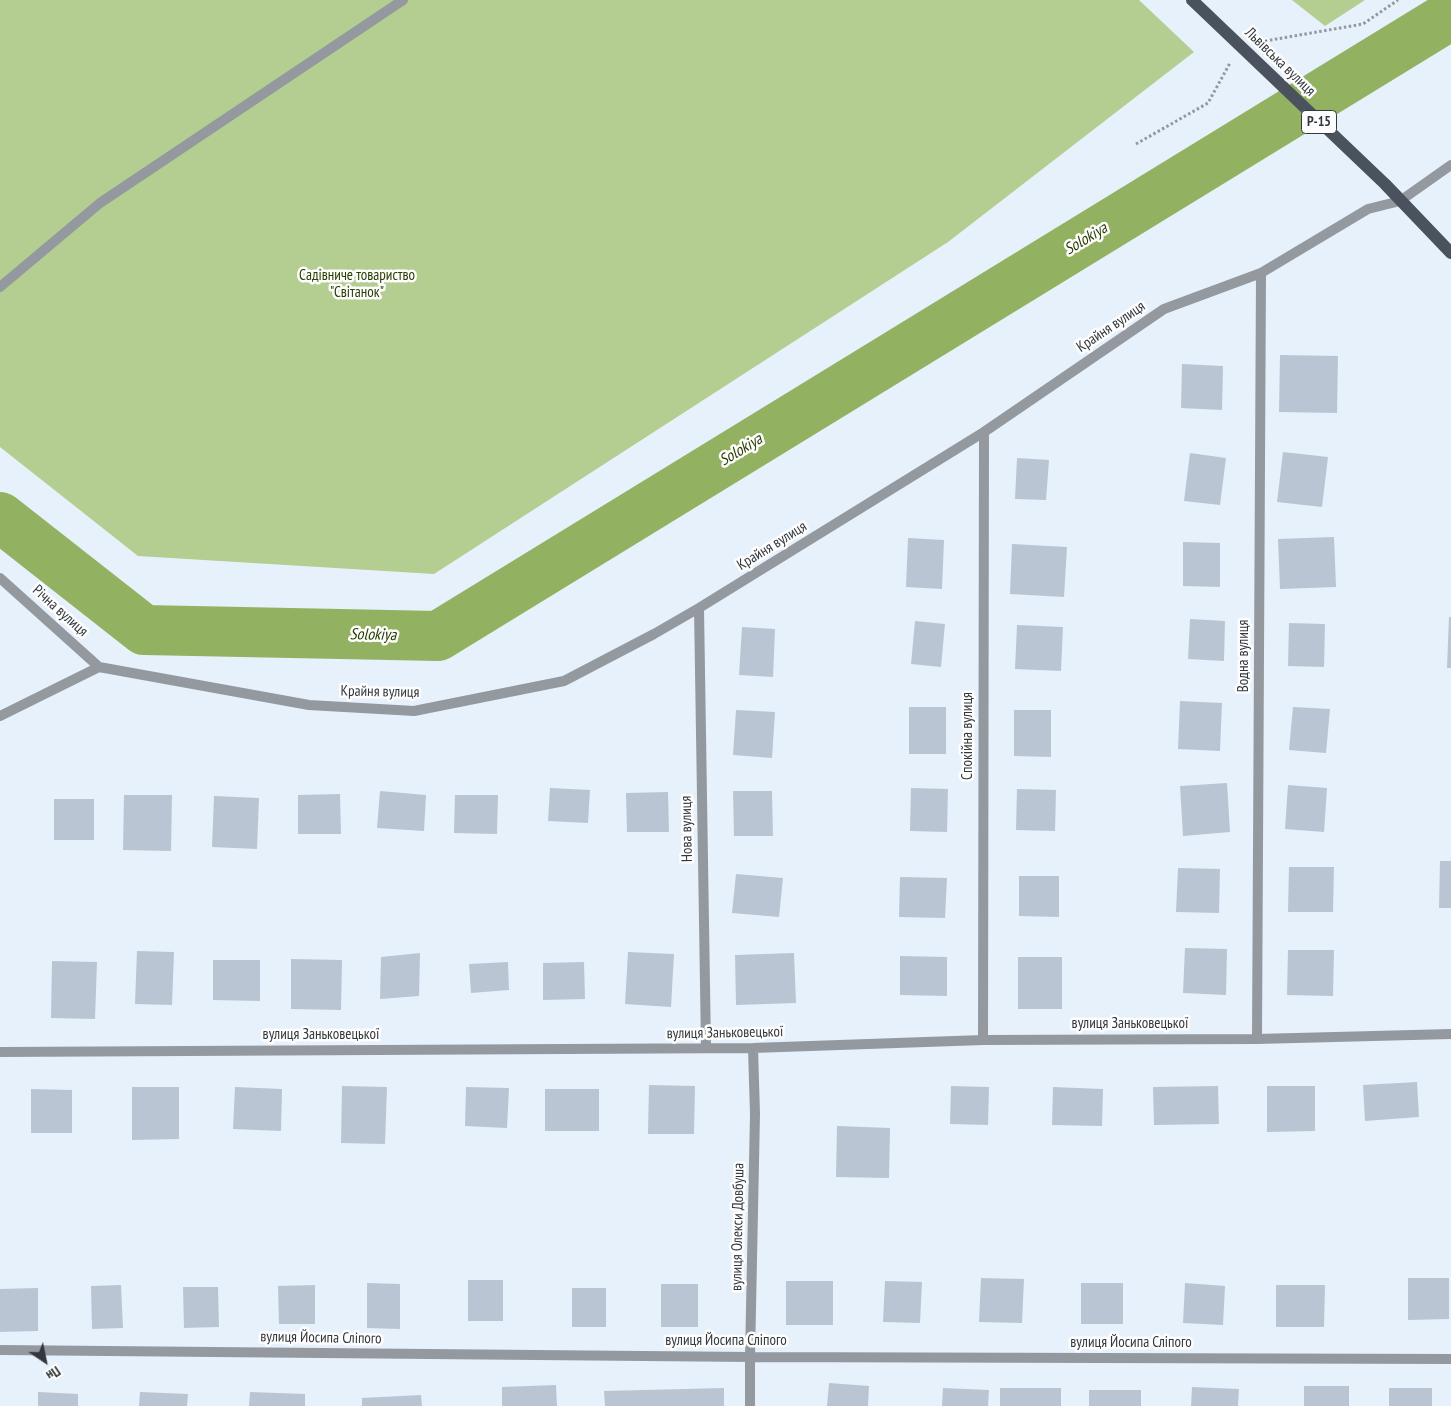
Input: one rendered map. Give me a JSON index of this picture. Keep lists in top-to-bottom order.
{
  "streets": {
    "main road": ["Львівська вулиця", "Р-15"],
    "street": [
      "Крайня вулиця",
      "Річна вулиця",
      "Водна вулиця",
      "Спокійна вулиця",
      "Нова вулиця",
      "вулиця Заньковецької",
      "вулиця Олекси Довбуша",
      "вулиця Йосипа Сліпого"
    ]
  },
  "crossings": [
    ["Львівська вулиця", "Крайня вулиця"],
    ["Крайня вулиця", "Річна вулиця"],
    ["Крайня вулиця", "Водна вулиця"],
    ["Крайня вулиця", "Спокійна вулиця"],
    ["Крайня вулиця", "Нова вулиця"],
    ["Водна вулиця", "вулиця Заньковецької"],
    ["Спокійна вулиця", "вулиця Заньковецької"],
    ["Нова вулиця", "вулиця Заньковецької"],
    ["вулиця Заньковецької", "вулиця Олекси Довбуша"],
    ["вулиця Олекси Довбуша", "вулиця Йосипа Сліпого"]
  ],
  "water": ["Solokiya"],
  "parks": ["Садівниче товариство \"Світанок\""],
  "north": "bottom right"
}
